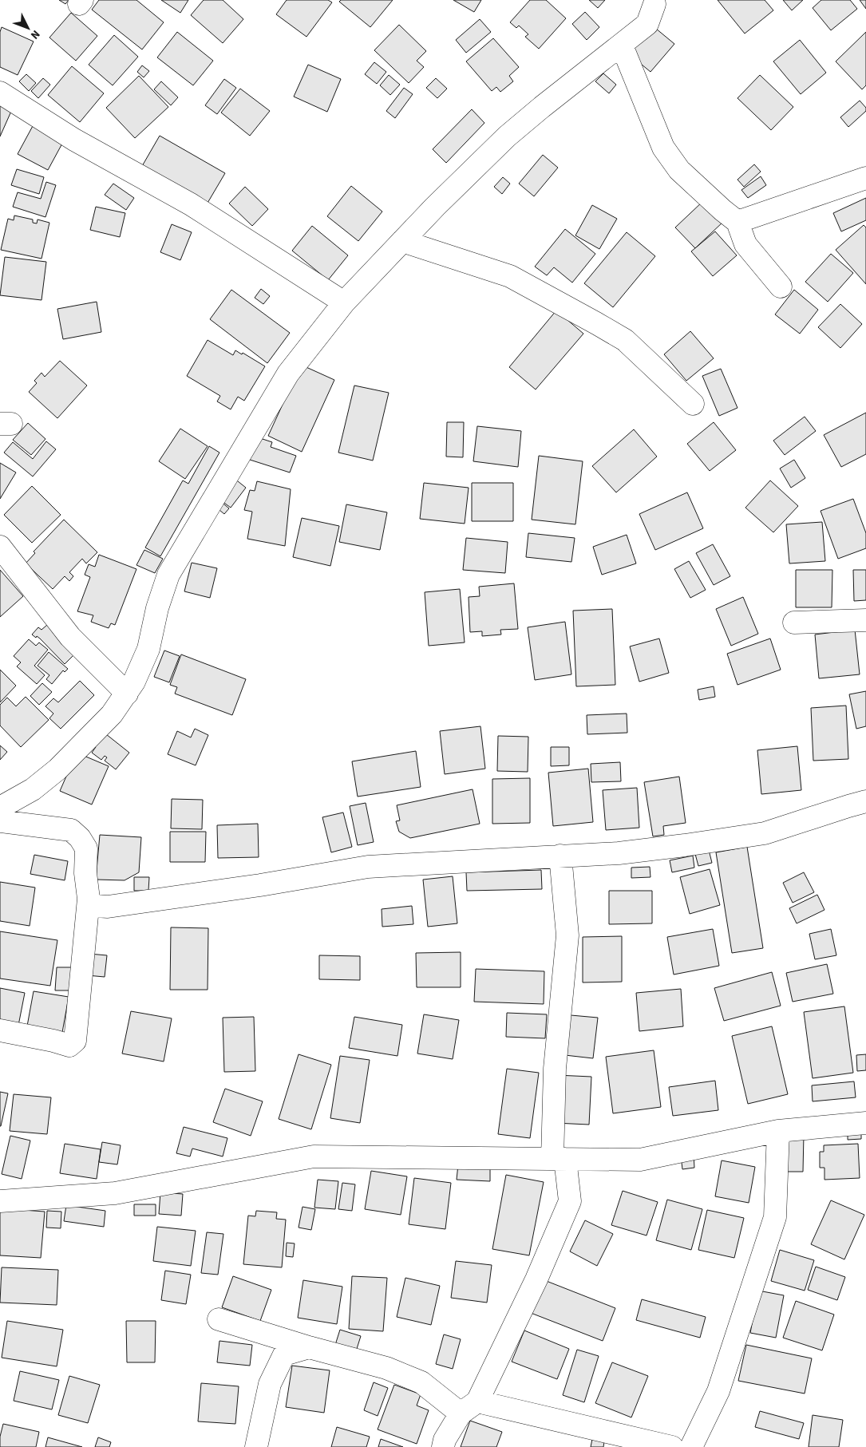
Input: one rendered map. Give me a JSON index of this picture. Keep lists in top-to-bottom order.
{
  "north": "bottom right"
}
